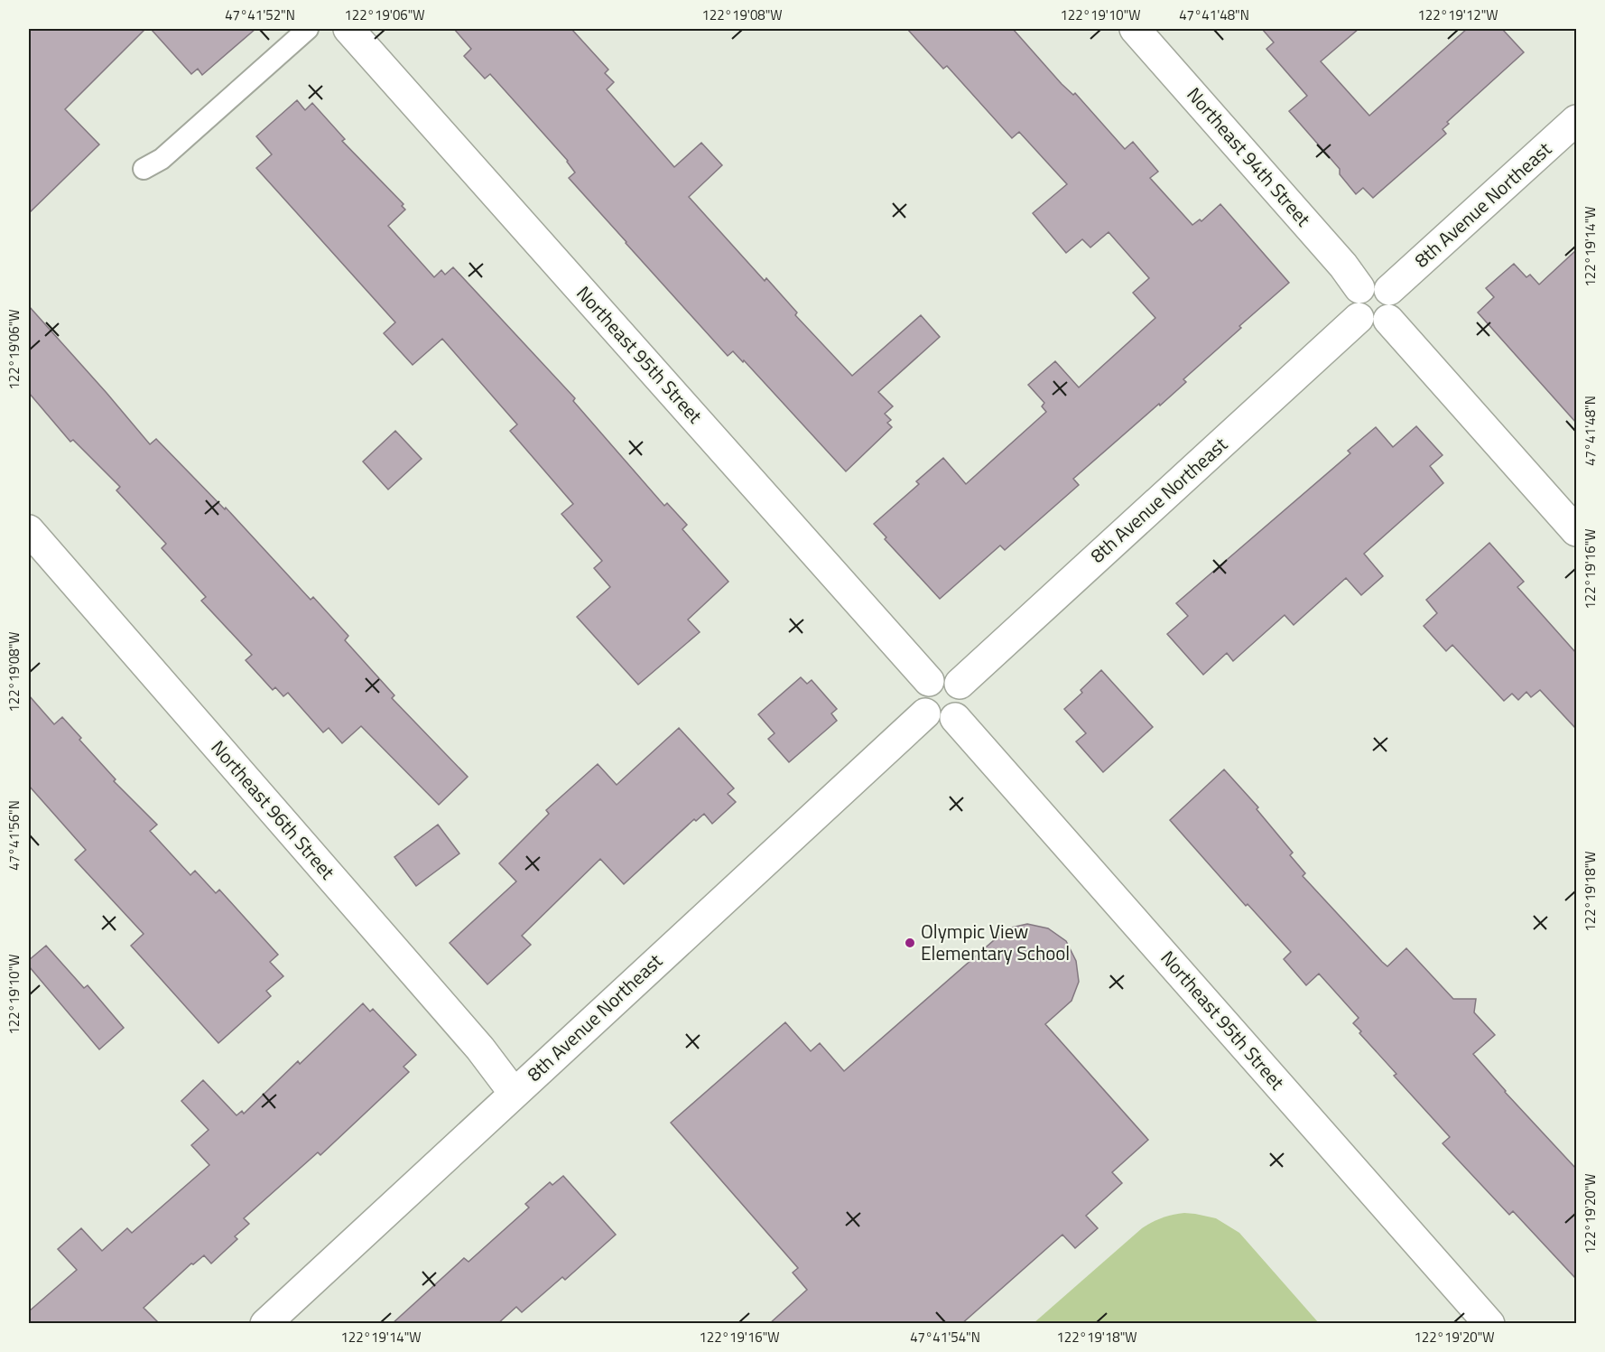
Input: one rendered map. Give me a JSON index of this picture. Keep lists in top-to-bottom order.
{
  "streets": {
    "street": [
      "Northeast 94th Street",
      "8th Avenue Northeast",
      "Northeast 95th Street",
      "Northeast 96th Street"
    ]
  },
  "crossings": [
    ["Northeast 94th Street", "8th Avenue Northeast"],
    ["8th Avenue Northeast", "Northeast 95th Street"],
    ["8th Avenue Northeast", "Northeast 96th Street"]
  ],
  "places": ["Olympic View Elementary School"],
  "coordinates": [
    "47°41'52\"N",
    "122°19'06\"W",
    "122°19'08\"W",
    "122°19'10\"W",
    "47°41'48\"N",
    "122°19'12\"W",
    "122°19'14\"W",
    "122°19'16\"W",
    "47°41'56\"N",
    "122°19'18\"W",
    "122°19'20\"W",
    "47°41'54\"N"
  ]
}
